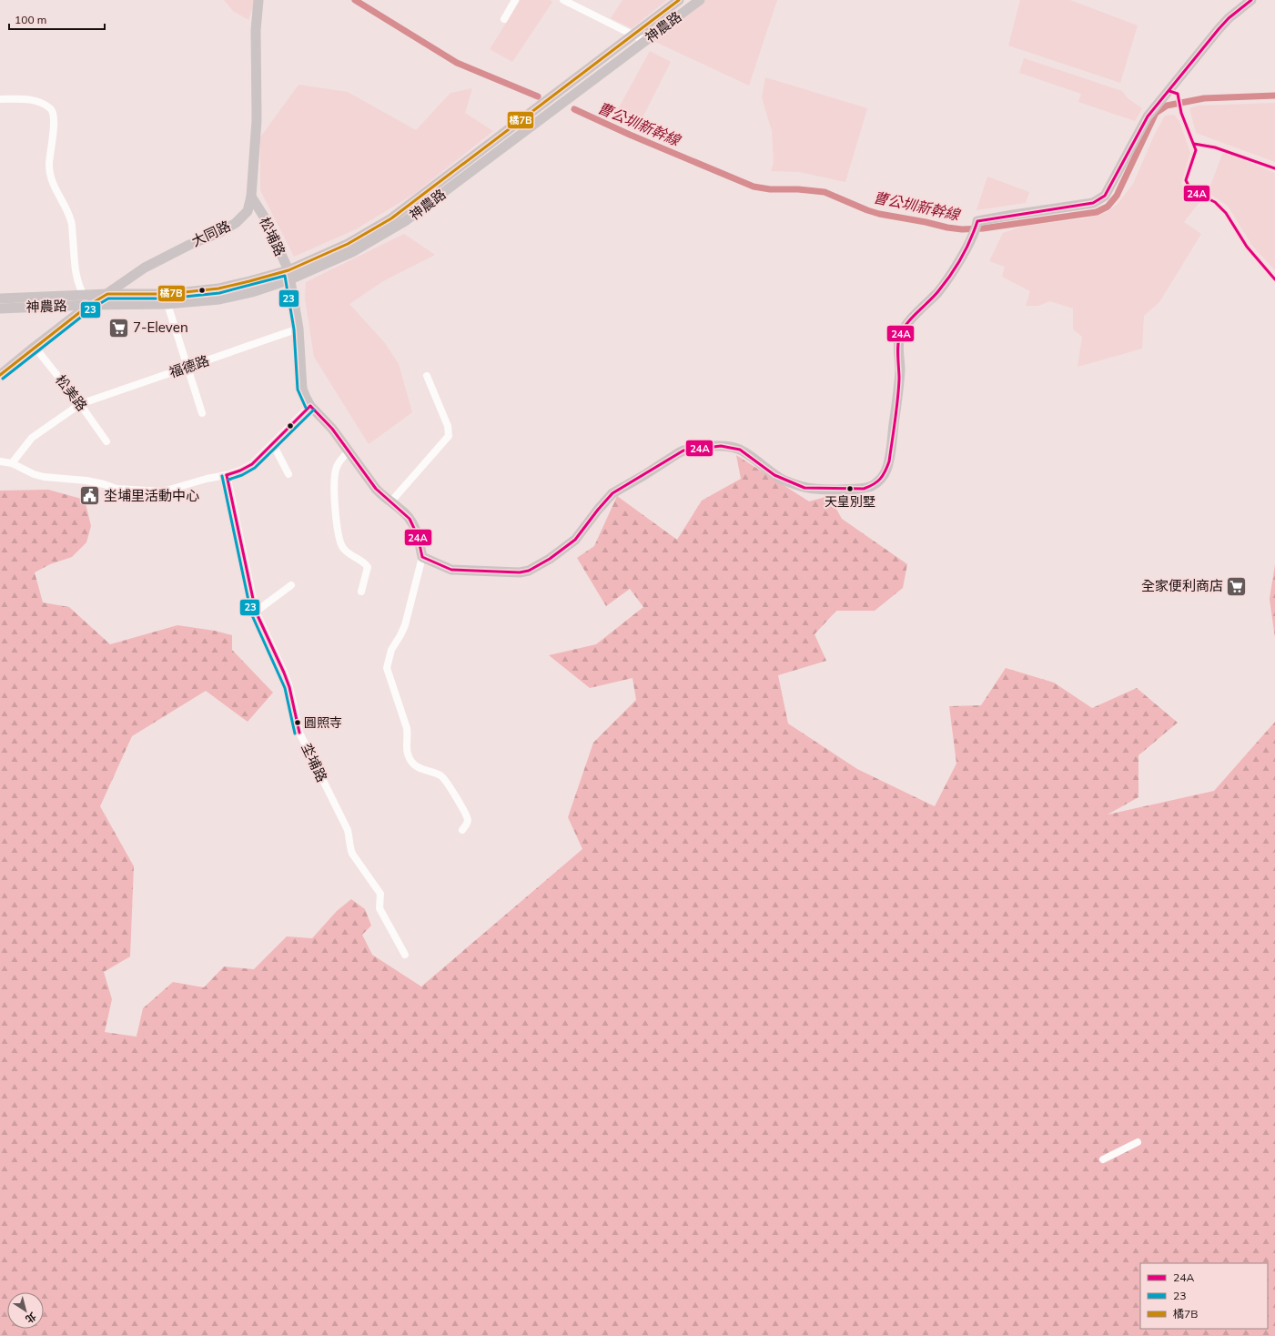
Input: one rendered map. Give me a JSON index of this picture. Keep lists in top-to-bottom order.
{
  "streets": {
    "street": [
      "神農路",
      "大同路",
      "松埔路",
      "福德路",
      "松美路",
      "坔埔路"
    ]
  },
  "crossings": [
    ["神農路", "大同路"],
    ["神農路", "松埔路"],
    ["大同路", "松埔路"],
    ["大同路", "松美路"],
    ["松埔路", "福德路"],
    ["福德路", "松美路"]
  ],
  "water": ["曹公圳新幹線"],
  "places": {
    "supermarket": ["7-Eleven", "全家便利商店"],
    "other": ["天皇別墅", "圓照寺"],
    "public building": ["坔埔里活動中心"]
  },
  "lines": ["transit line 24A", "transit line 橘7B", "transit line 23"],
  "legend": ["24A", "23", "橘7B"],
  "scale_bar": "100 m",
  "north": "bottom right"
}
